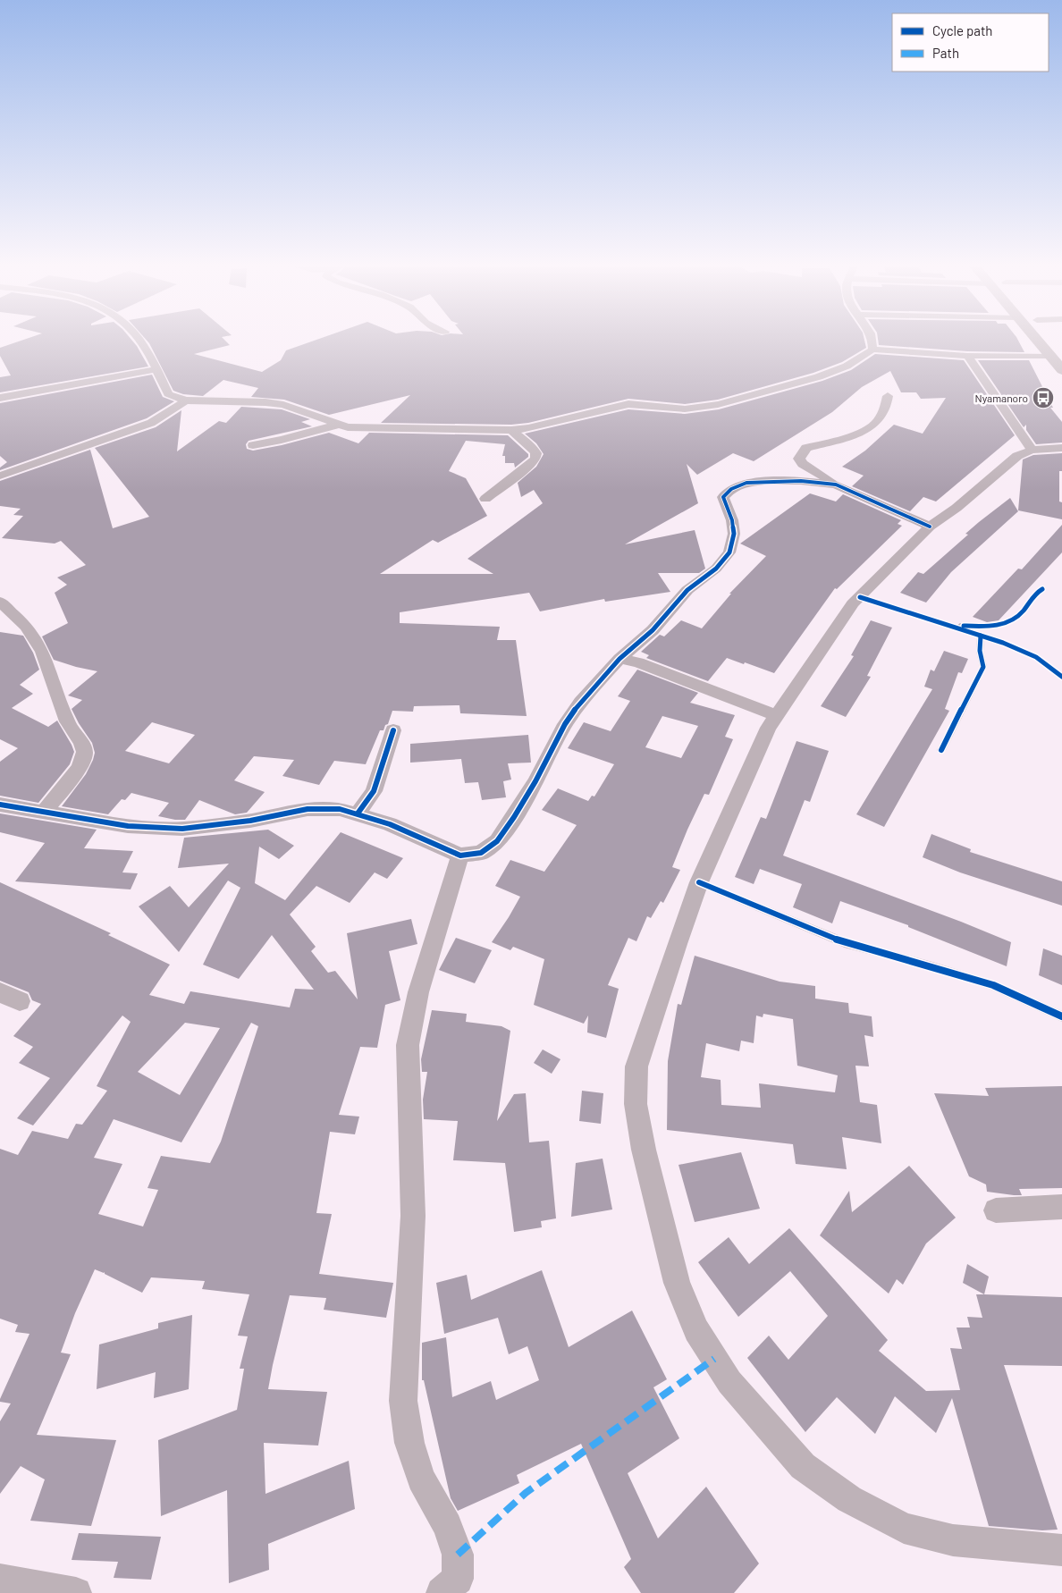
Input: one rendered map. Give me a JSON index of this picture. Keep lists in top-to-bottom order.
{
  "places": {
    "bus stop": ["Nyamanoro"]
  },
  "legend": ["Cycle path", "Path"]
}
